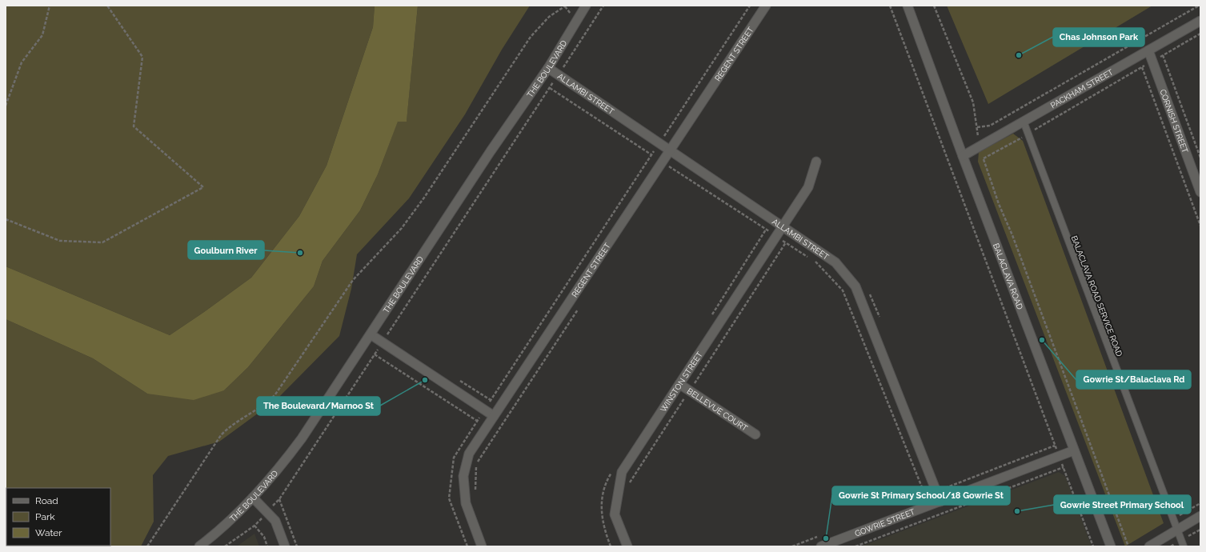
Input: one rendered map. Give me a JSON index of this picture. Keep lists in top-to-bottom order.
{
  "streets": {
    "street": [
      "REGENT STREET",
      "THE BOULEVARD",
      "PACKHAM STREET",
      "ALLAMBI STREET",
      "CORNISH STREET",
      "BALACLAVA ROAD",
      "WINSTON STREET",
      "BELLEVUE COURT",
      "GOWRIE STREET"
    ],
    "lane": ["BALACLAVA ROAD SERVICE ROAD"]
  },
  "crossings": [
    ["REGENT STREET", "ALLAMBI STREET"],
    ["THE BOULEVARD", "ALLAMBI STREET"],
    ["PACKHAM STREET", "CORNISH STREET"],
    ["PACKHAM STREET", "BALACLAVA ROAD"],
    ["PACKHAM STREET", "BALACLAVA ROAD SERVICE ROAD"],
    ["ALLAMBI STREET", "WINSTON STREET"],
    ["ALLAMBI STREET", "GOWRIE STREET"],
    ["BALACLAVA ROAD", "GOWRIE STREET"],
    ["WINSTON STREET", "BELLEVUE COURT"]
  ],
  "places": [
    "Chas Johnson Park",
    "Goulburn River",
    "Gowrie St/Balaclava Rd",
    "The Boulevard/Marnoo St",
    "Gowrie Street Primary School",
    "Gowrie St Primary School/18 Gowrie St"
  ],
  "legend": ["Road", "Park", "Water"]
}
